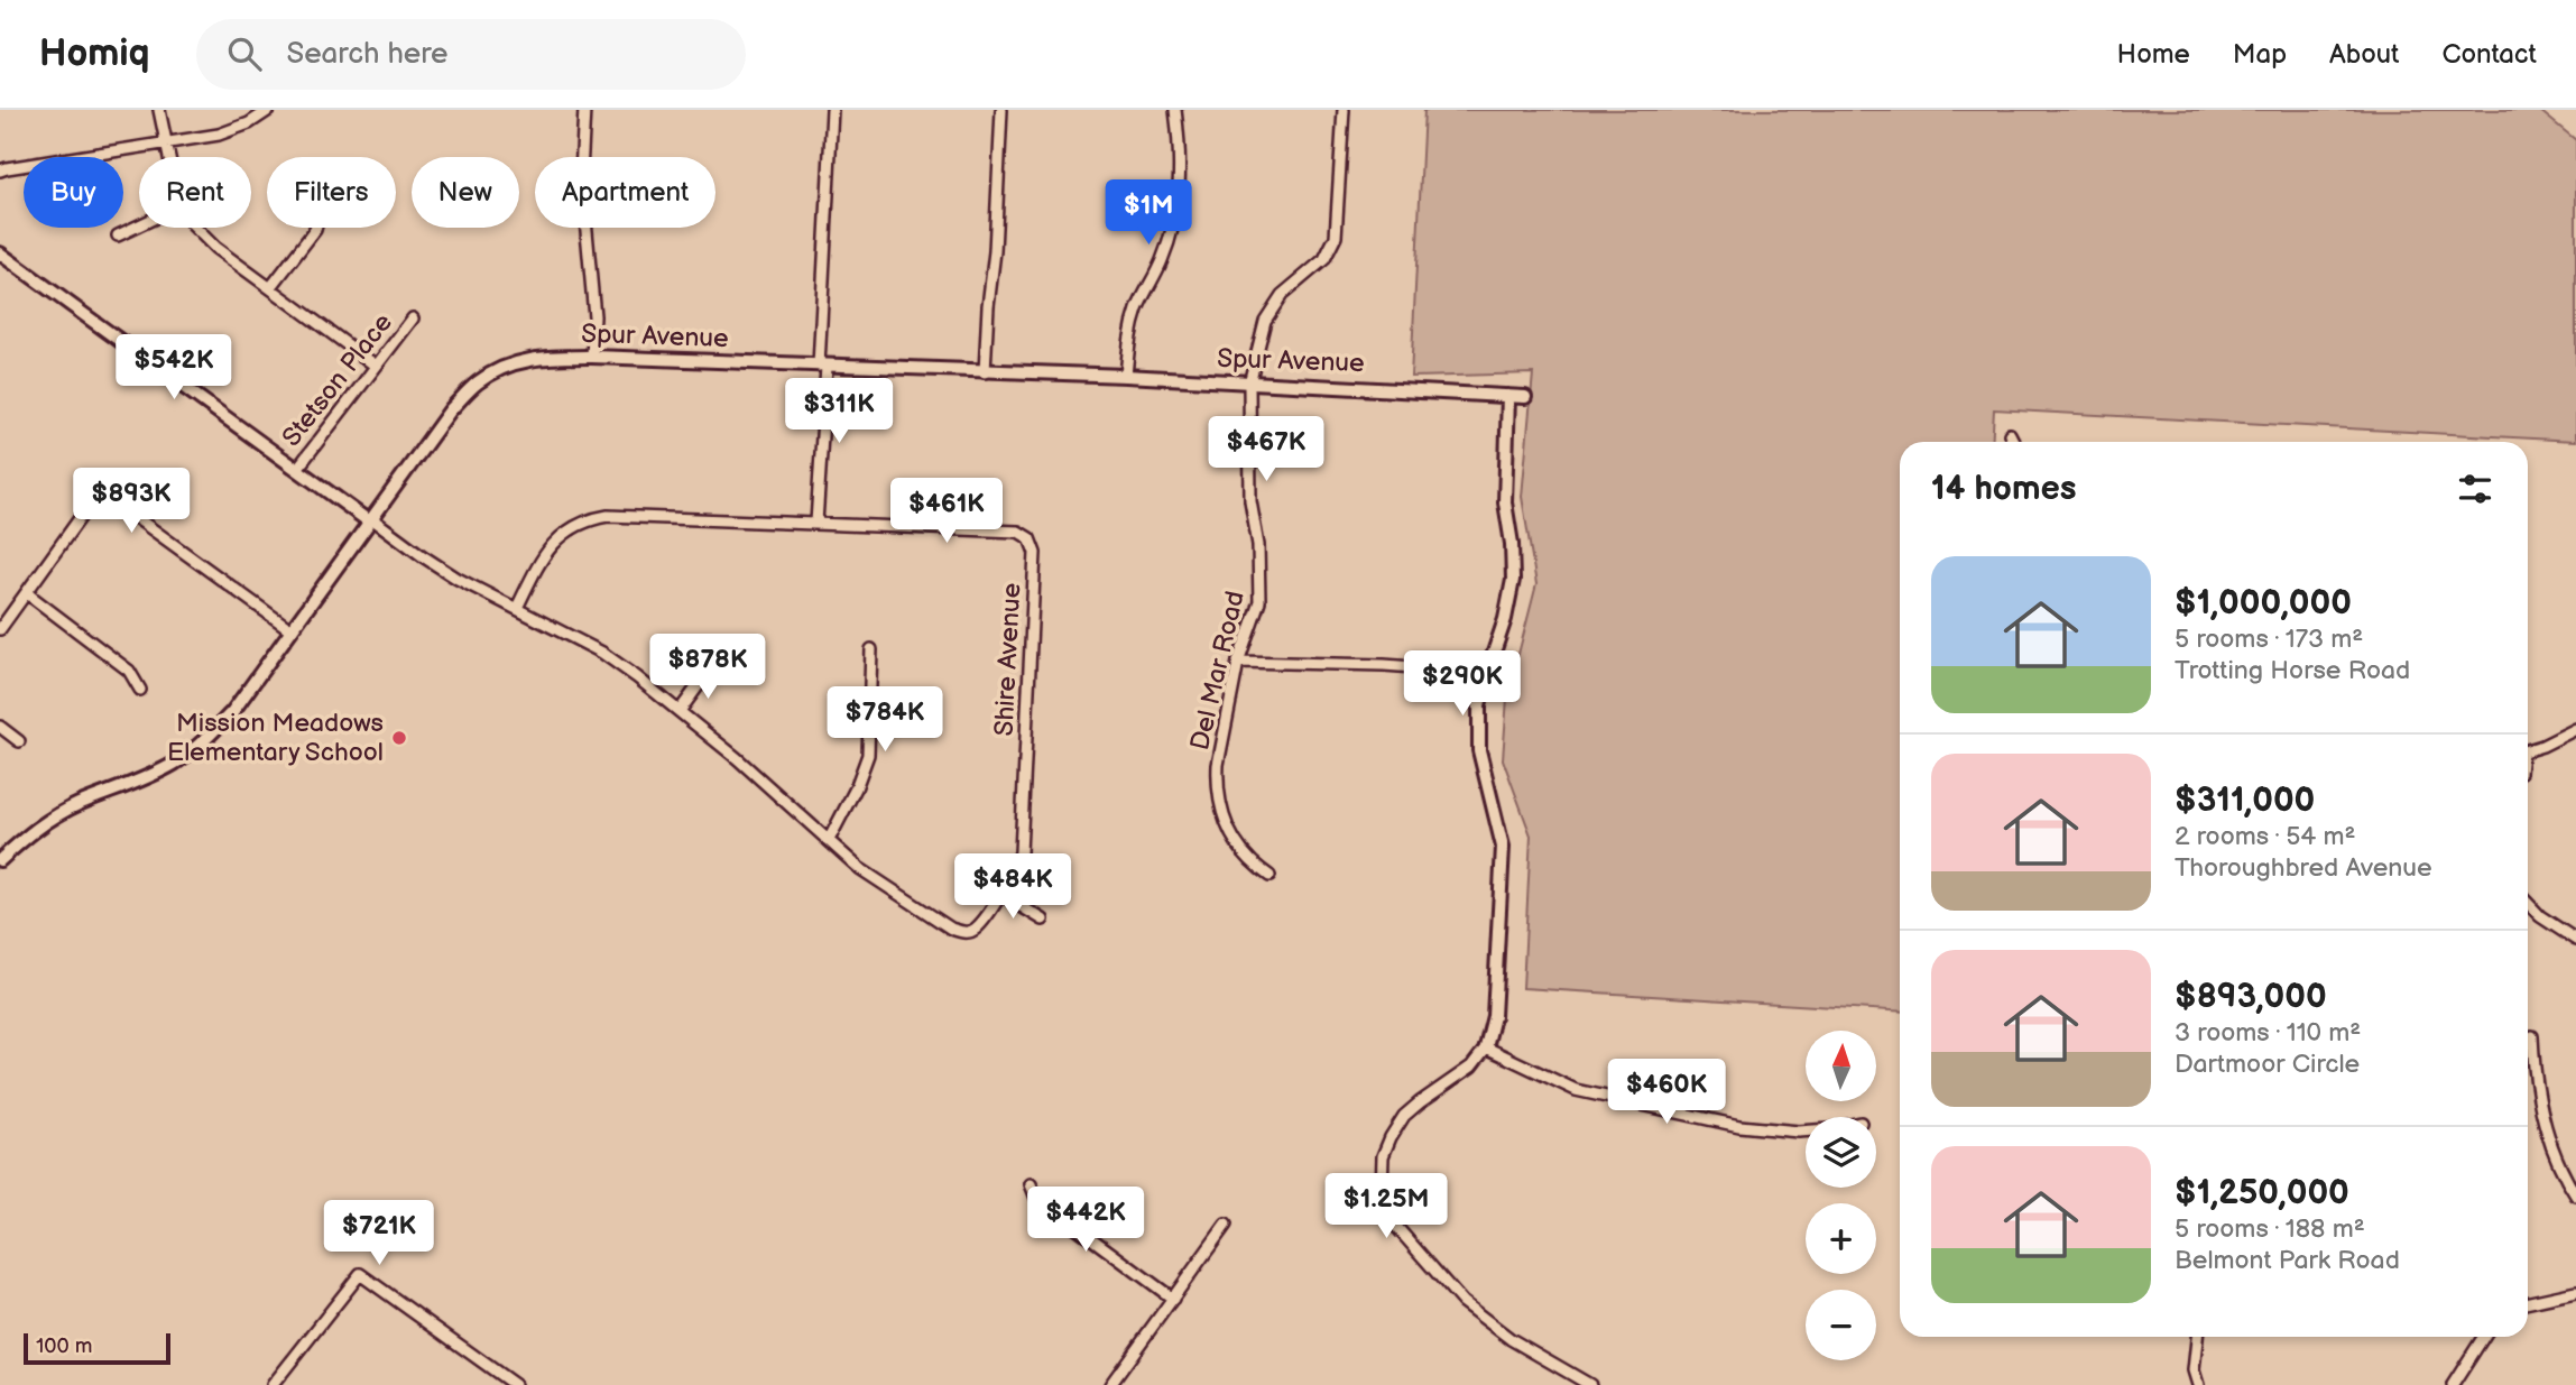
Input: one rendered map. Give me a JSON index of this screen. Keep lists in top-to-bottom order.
{
  "streets": {
    "street": [
      "Spur Avenue",
      "Stetson Place",
      "Shire Avenue",
      "Del Mar Road"
    ]
  },
  "crossings": [
    ["Spur Avenue", "Del Mar Road"]
  ],
  "places": ["Mission Meadows Elementary School"],
  "scale_bar": "100 m",
  "north": "top",
  "page": {
    "header": "Homiq",
    "search": "Search here",
    "nav": [
      "Home",
      "Map",
      "About",
      "Contact"
    ],
    "chip": [
      "Buy",
      "Rent",
      "Filters",
      "New",
      "Apartment"
    ],
    "price": [
      "$1M",
      "$542K",
      "$311K",
      "$467K",
      "$893K",
      "$461K",
      "$878K",
      "$290K",
      "$784K",
      "$484K",
      "$460K",
      "$1.25M",
      "$442K",
      "$721K"
    ],
    "heading": "14 homes",
    "list": [
      {
        "name": "$1,000,000",
        "note": "5 rooms · 173 m² · Trotting Horse Road"
      },
      {
        "name": "$311,000",
        "note": "2 rooms · 54 m² · Thoroughbred Avenue"
      },
      {
        "name": "$893,000",
        "note": "3 rooms · 110 m² · Dartmoor Circle"
      },
      {
        "name": "$1,250,000",
        "note": "5 rooms · 188 m² · Belmont Park Road"
      }
    ],
    "map_buttons": ["+", "−"],
    "scale": "100 m"
  }
}
